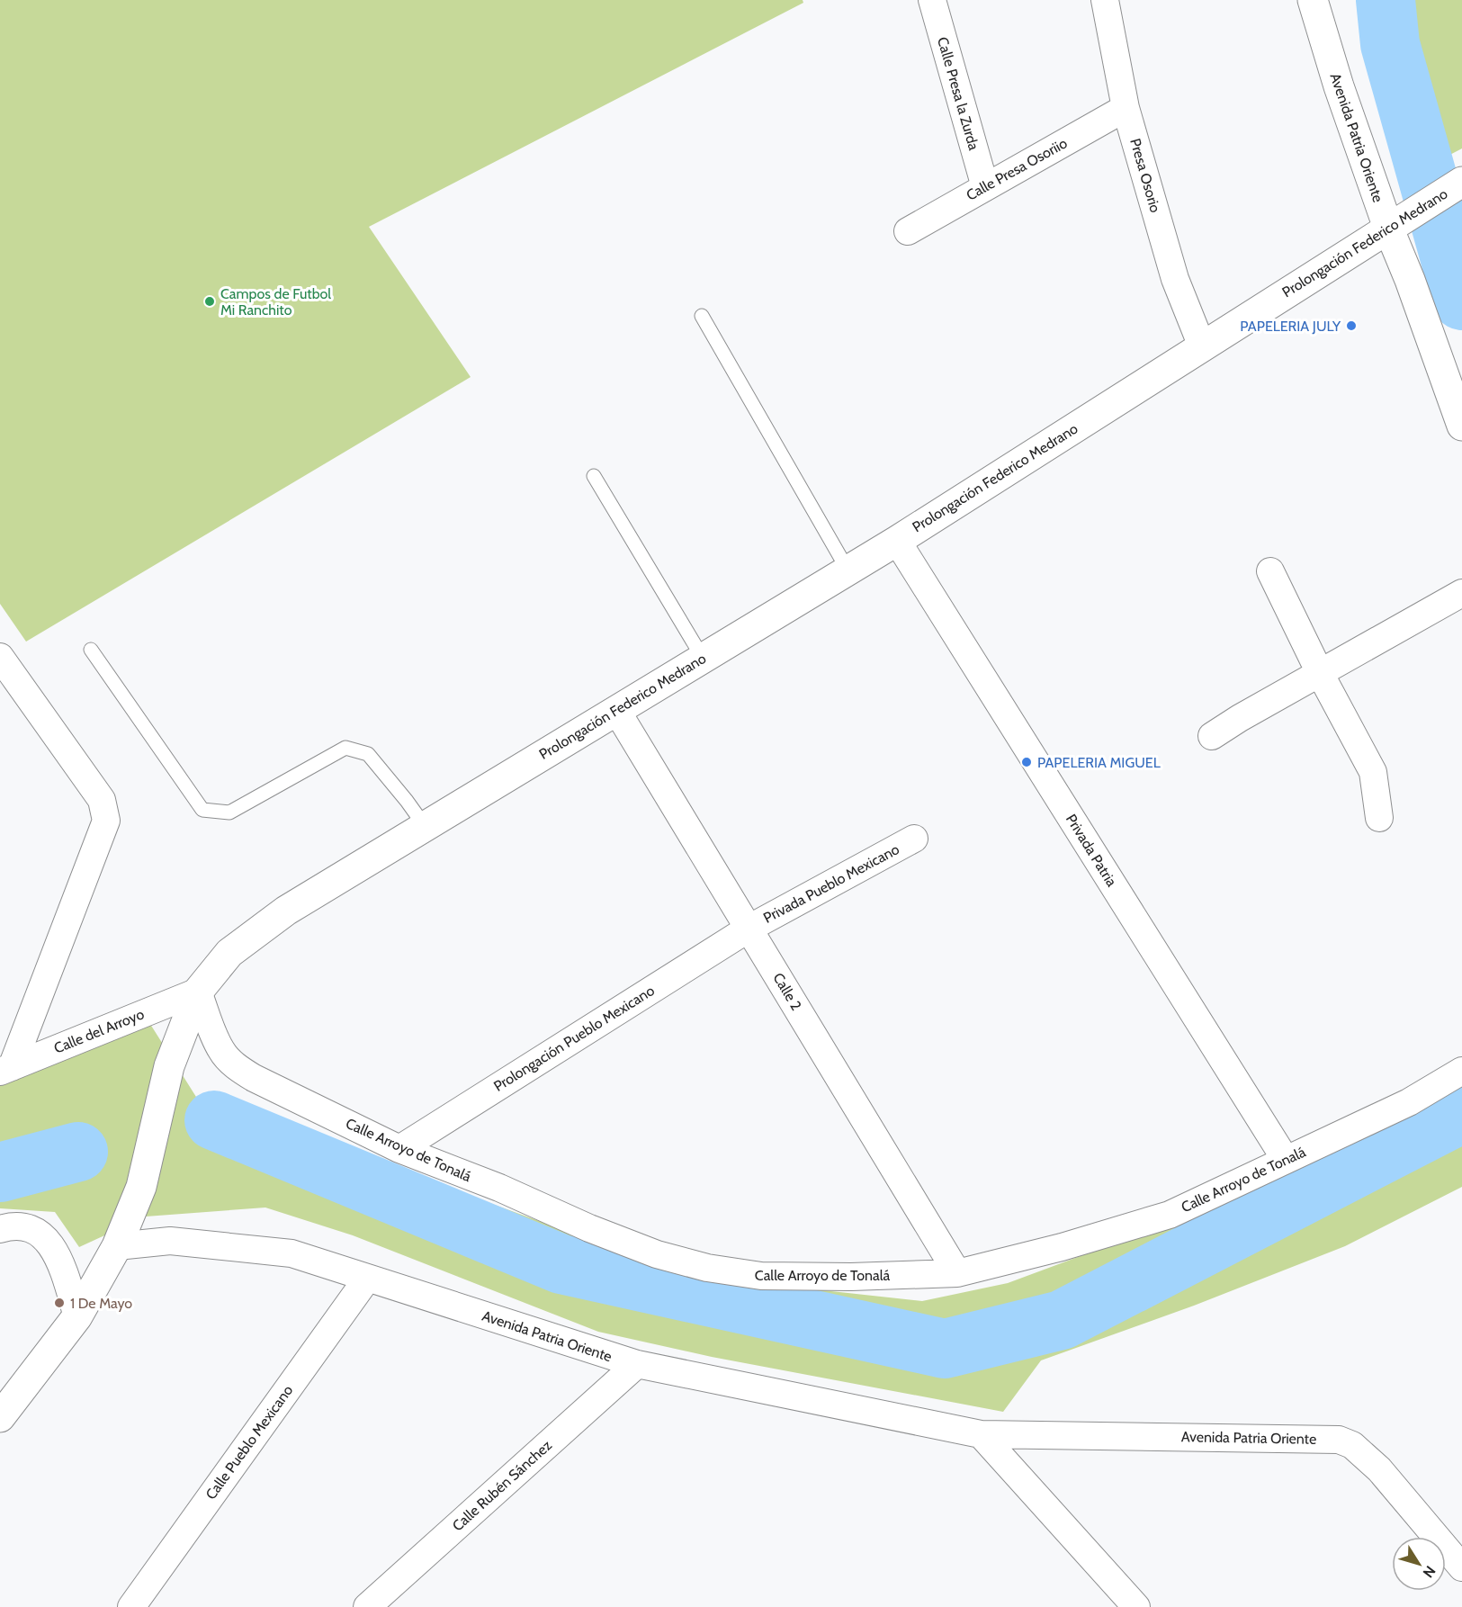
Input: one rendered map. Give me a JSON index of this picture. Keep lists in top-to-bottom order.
{
  "streets": {
    "street": [
      "Calle Presa la Zurda",
      "Avenida Patria Oriente",
      "Calle Presa Osoriio",
      "Presa Osorio",
      "Prolongación Federico Medrano",
      "Privada Patria",
      "Privada Pueblo Mexicano",
      "Calle 2",
      "Calle del Arroyo",
      "Prolongación Pueblo Mexicano",
      "Calle Arroyo de Tonalá",
      "Calle Pueblo Mexicano",
      "Calle Rubén Sánchez"
    ]
  },
  "crossings": [
    ["Calle Presa la Zurda", "Calle Presa Osoriio"],
    ["Avenida Patria Oriente", "Prolongación Federico Medrano"],
    ["Avenida Patria Oriente", "Calle Pueblo Mexicano"],
    ["Avenida Patria Oriente", "Calle Rubén Sánchez"],
    ["Calle Presa Osoriio", "Presa Osorio"],
    ["Presa Osorio", "Prolongación Federico Medrano"],
    ["Prolongación Federico Medrano", "Privada Patria"],
    ["Prolongación Federico Medrano", "Calle 2"],
    ["Prolongación Federico Medrano", "Calle del Arroyo"],
    ["Prolongación Federico Medrano", "Calle Arroyo de Tonalá"],
    ["Privada Patria", "Calle Arroyo de Tonalá"],
    ["Privada Pueblo Mexicano", "Calle 2"],
    ["Privada Pueblo Mexicano", "Prolongación Pueblo Mexicano"],
    ["Calle 2", "Prolongación Pueblo Mexicano"],
    ["Calle 2", "Calle Arroyo de Tonalá"],
    ["Calle del Arroyo", "Calle Arroyo de Tonalá"],
    ["Prolongación Pueblo Mexicano", "Calle Arroyo de Tonalá"]
  ],
  "places": [
    "Campos de Futbol Mi Ranchito",
    "PAPELERIA JULY",
    "PAPELERIA MIGUEL",
    "1 De Mayo"
  ],
  "north": "bottom right"
}
